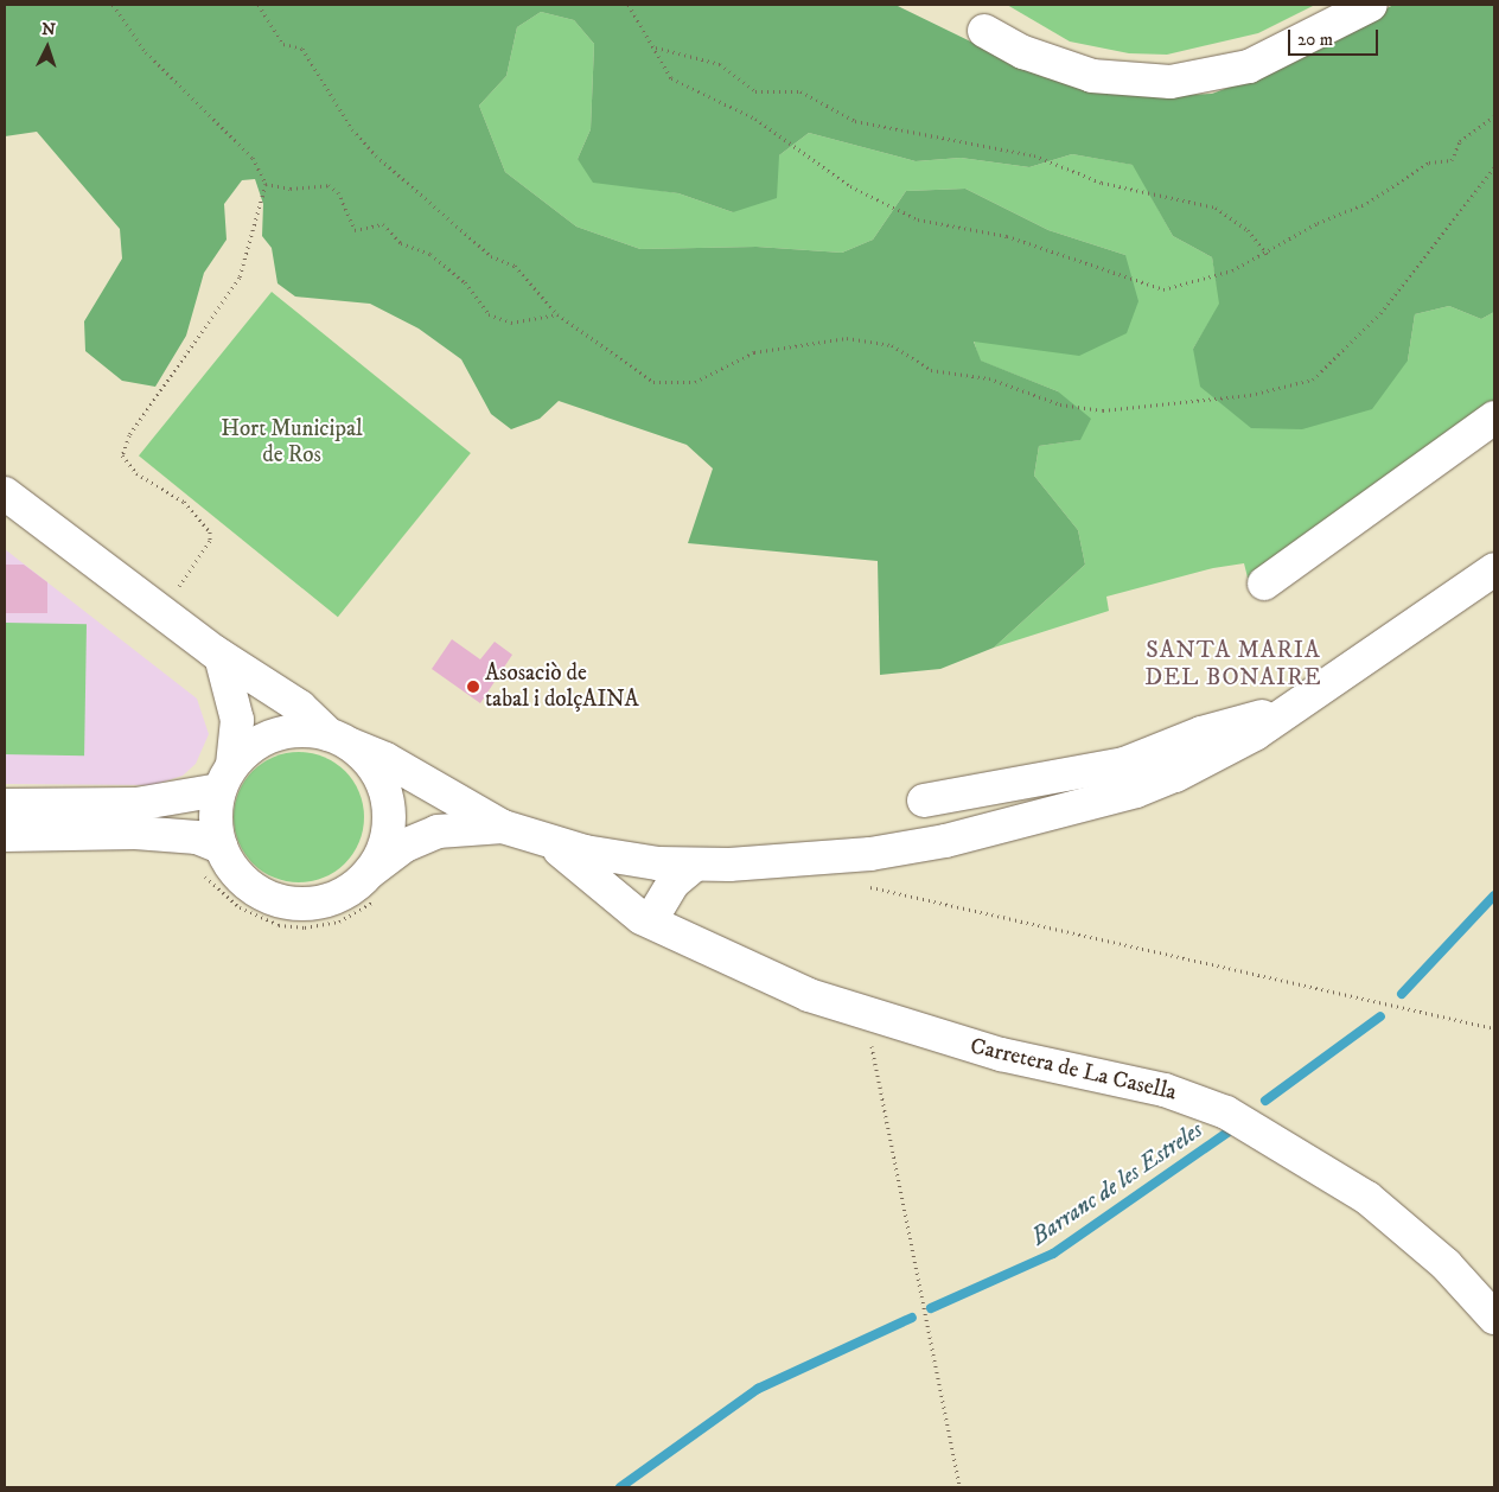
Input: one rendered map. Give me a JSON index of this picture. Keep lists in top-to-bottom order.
{
  "streets": {
    "street": ["Carretera de La Casella"]
  },
  "districts": ["SANTA MARIA DEL BONAIRE"],
  "water": ["Barranc de les Estreles"],
  "parks": ["Hort Municipal de Ros"],
  "places": ["Asosaciò de tabal i dolçAINA"],
  "scale_bar": "20 m",
  "north": "top"
}
